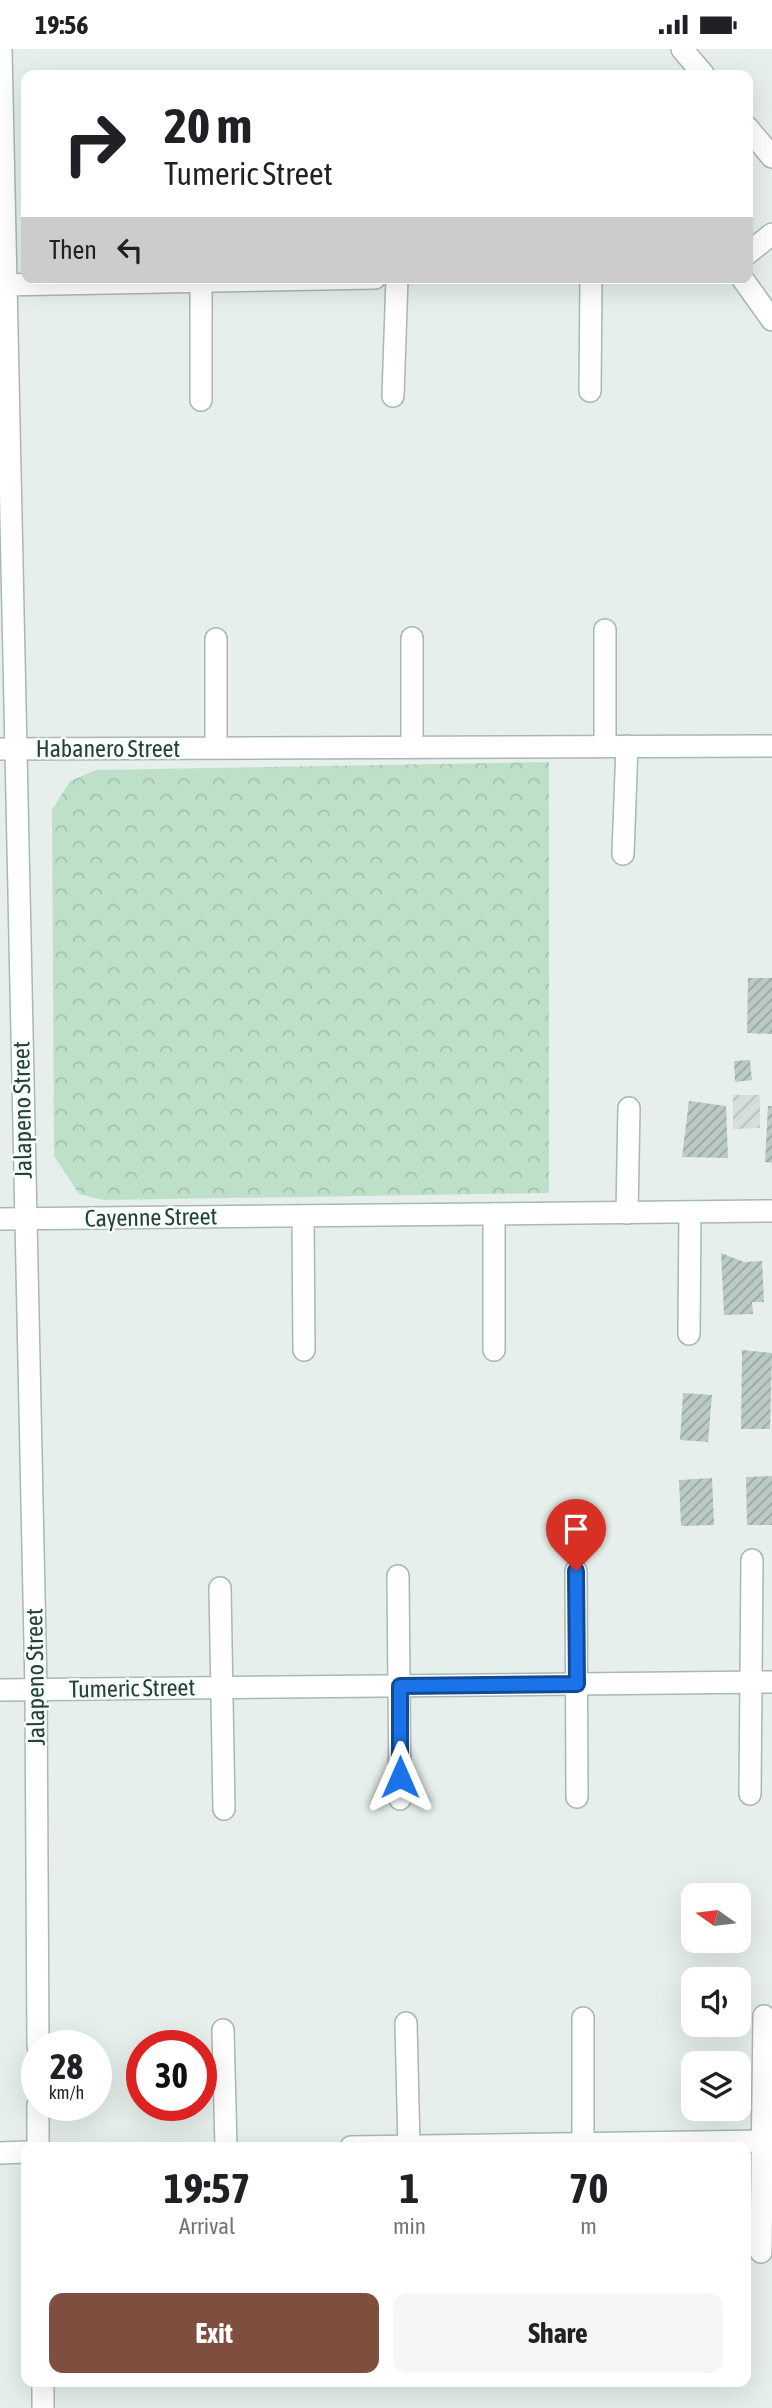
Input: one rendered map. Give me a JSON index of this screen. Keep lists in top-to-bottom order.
{
  "streets": {
    "street": [
      "Habanero Street",
      "Jalapeno Street",
      "Cayenne Street",
      "Tumeric Street"
    ]
  },
  "crossings": [
    ["Habanero Street", "Jalapeno Street"],
    ["Jalapeno Street", "Cayenne Street"],
    ["Jalapeno Street", "Tumeric Street"]
  ],
  "north": "left",
  "page": {
    "status": "19:56",
    "turn": ["20 m", "Tumeric Street"],
    "then": "Then",
    "speed": "28 km/h",
    "limit": "30",
    "eta": [
      "19:57",
      "Arrival",
      "1",
      "min",
      "70",
      "m"
    ],
    "buttons": ["Exit", "Share"]
  }
}
